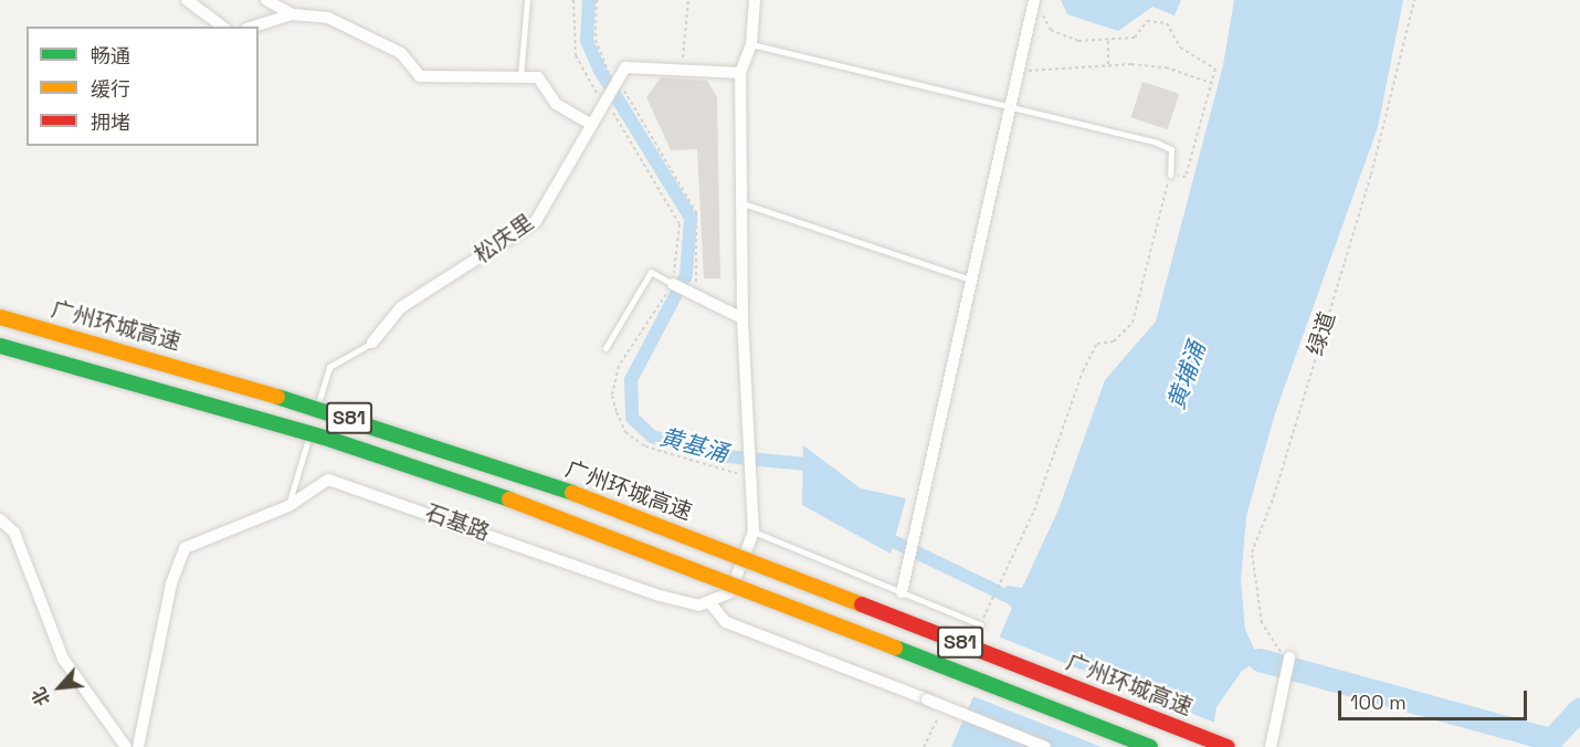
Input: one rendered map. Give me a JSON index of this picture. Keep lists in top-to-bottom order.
{
  "streets": {
    "highway": ["广州环城高速", "S81"],
    "street": ["松庆里", "石基路"],
    "path": ["绿道"]
  },
  "water": ["黄埔涌", "黄基涌"],
  "legend": ["畅通", "缓行", "拥堵"],
  "scale_bar": "100 m",
  "north": "bottom left"
}
